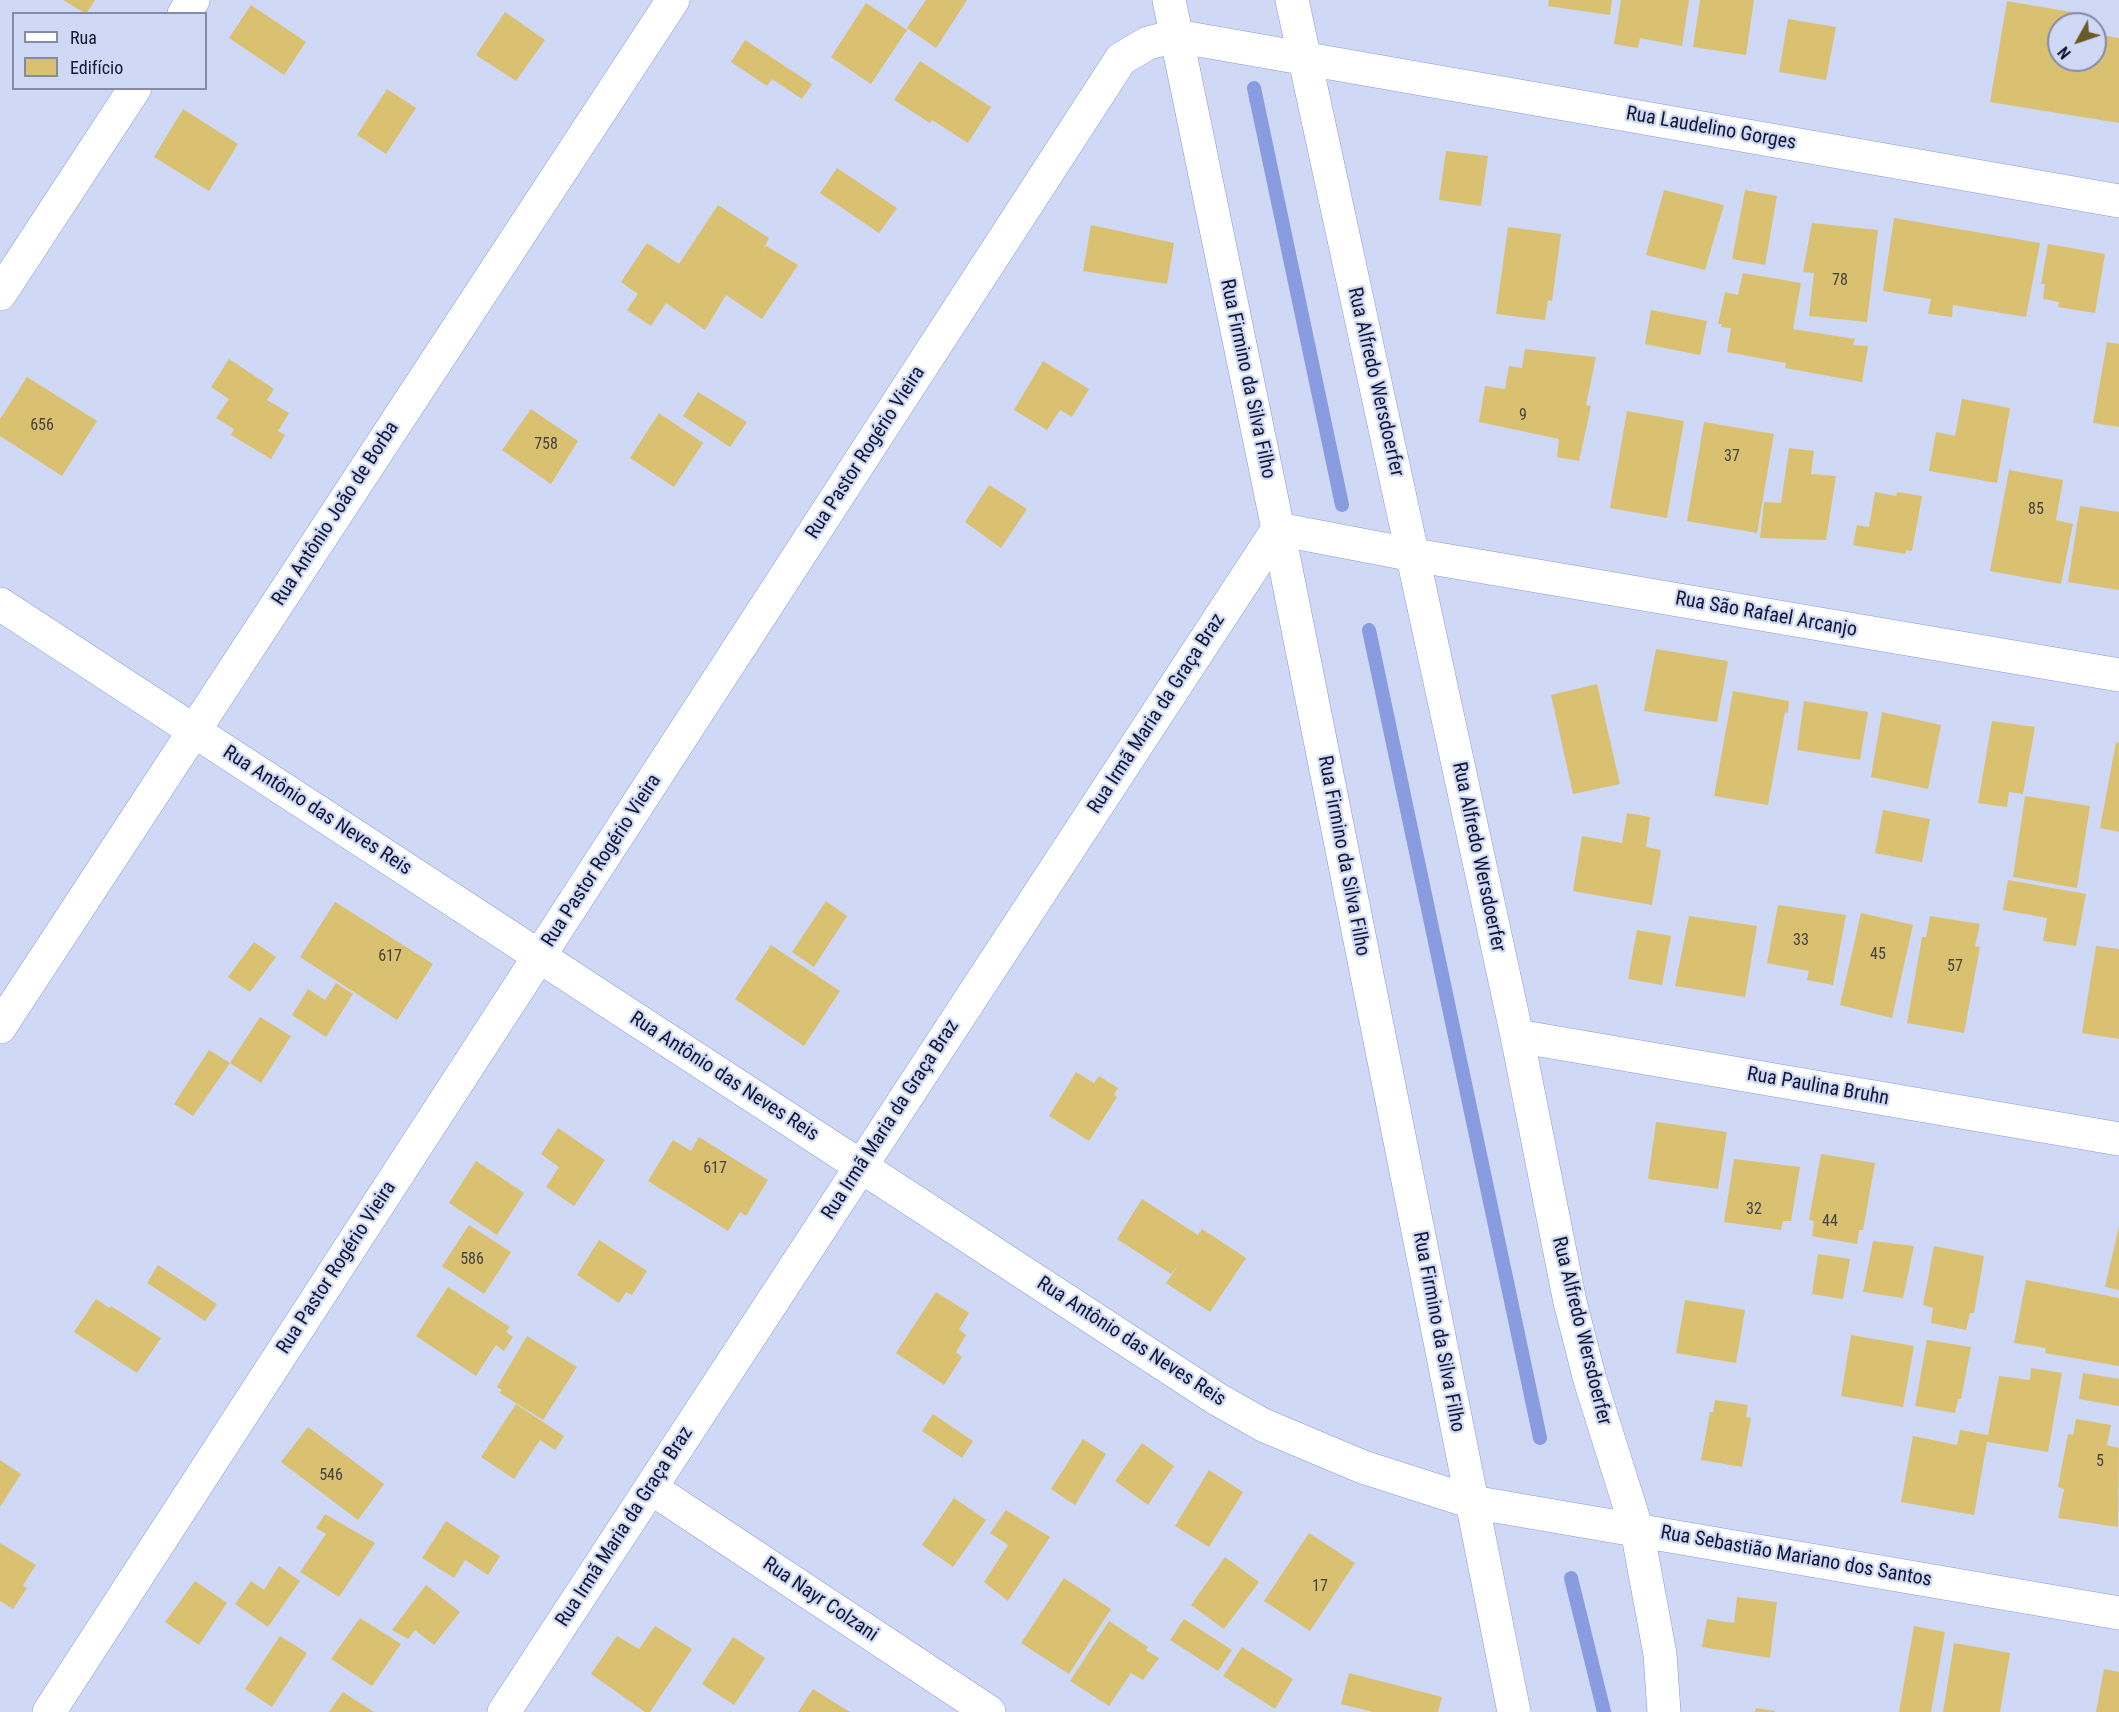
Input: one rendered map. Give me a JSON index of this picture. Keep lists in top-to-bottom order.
{
  "streets": {
    "street": [
      "Rua Laudelino Gorges",
      "Rua Firmino da Silva Filho",
      "Rua Alfredo Wersdoerfer",
      "Rua Pastor Rogério Vieira",
      "Rua Antônio João de Borba",
      "Rua São Rafael Arcanjo",
      "Rua Irmã Maria da Graça Braz",
      "Rua Antônio das Neves Reis",
      "Rua Paulina Bruhn",
      "Rua Sebastião Mariano dos Santos",
      "Rua Nayr Colzani"
    ]
  },
  "crossings": [
    ["Rua Laudelino Gorges", "Rua Firmino da Silva Filho"],
    ["Rua Laudelino Gorges", "Rua Alfredo Wersdoerfer"],
    ["Rua Laudelino Gorges", "Rua Pastor Rogério Vieira"],
    ["Rua Firmino da Silva Filho", "Rua Pastor Rogério Vieira"],
    ["Rua Firmino da Silva Filho", "Rua São Rafael Arcanjo"],
    ["Rua Firmino da Silva Filho", "Rua Irmã Maria da Graça Braz"],
    ["Rua Firmino da Silva Filho", "Rua Antônio das Neves Reis"],
    ["Rua Firmino da Silva Filho", "Rua Sebastião Mariano dos Santos"],
    ["Rua Alfredo Wersdoerfer", "Rua São Rafael Arcanjo"],
    ["Rua Alfredo Wersdoerfer", "Rua Paulina Bruhn"],
    ["Rua Alfredo Wersdoerfer", "Rua Sebastião Mariano dos Santos"],
    ["Rua Pastor Rogério Vieira", "Rua Antônio das Neves Reis"],
    ["Rua Antônio João de Borba", "Rua Antônio das Neves Reis"],
    ["Rua São Rafael Arcanjo", "Rua Irmã Maria da Graça Braz"],
    ["Rua Irmã Maria da Graça Braz", "Rua Antônio das Neves Reis"],
    ["Rua Irmã Maria da Graça Braz", "Rua Nayr Colzani"],
    ["Rua Antônio das Neves Reis", "Rua Sebastião Mariano dos Santos"]
  ],
  "house_numbers": [
    "78",
    "9",
    "656",
    "758",
    "37",
    "85",
    "33",
    "45",
    "617",
    "57",
    "617",
    "32",
    "44",
    "586",
    "5",
    "546",
    "17"
  ],
  "legend": ["Rua", "Edifício"],
  "north": "bottom left"
}
